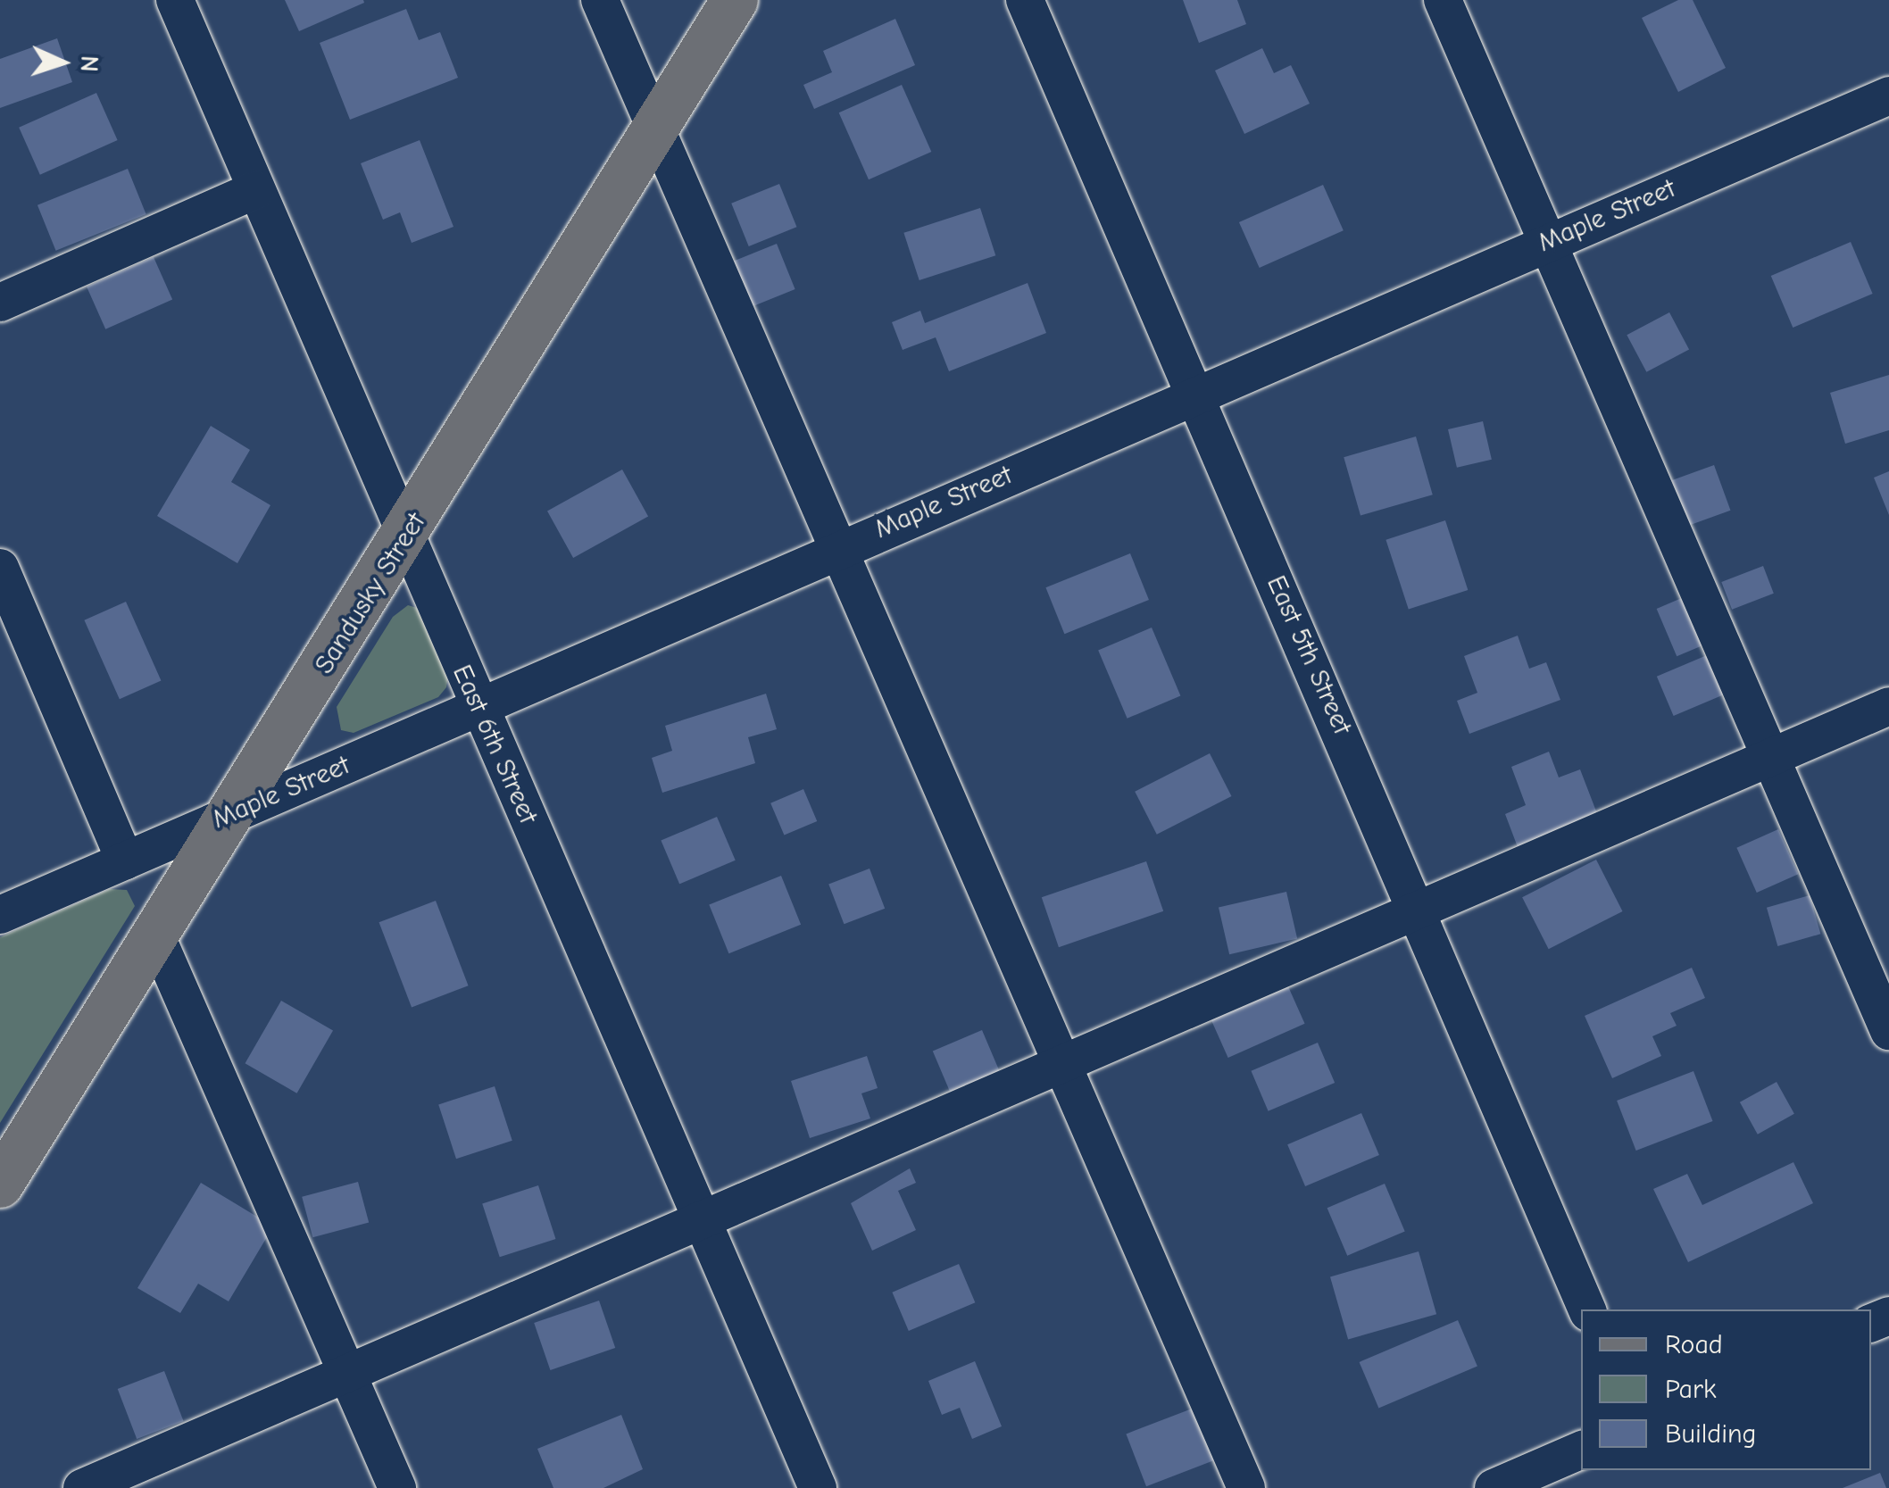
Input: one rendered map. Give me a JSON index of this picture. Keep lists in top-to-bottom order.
{
  "streets": {
    "main road": ["Sandusky Street"],
    "street": ["Maple Street", "East 5th Street", "East 6th Street"]
  },
  "crossings": [
    ["Maple Street", "Sandusky Street"],
    ["Maple Street", "East 5th Street"],
    ["Maple Street", "East 6th Street"],
    ["Sandusky Street", "East 6th Street"]
  ],
  "legend": ["Road", "Park", "Building"],
  "north": "right"
}
